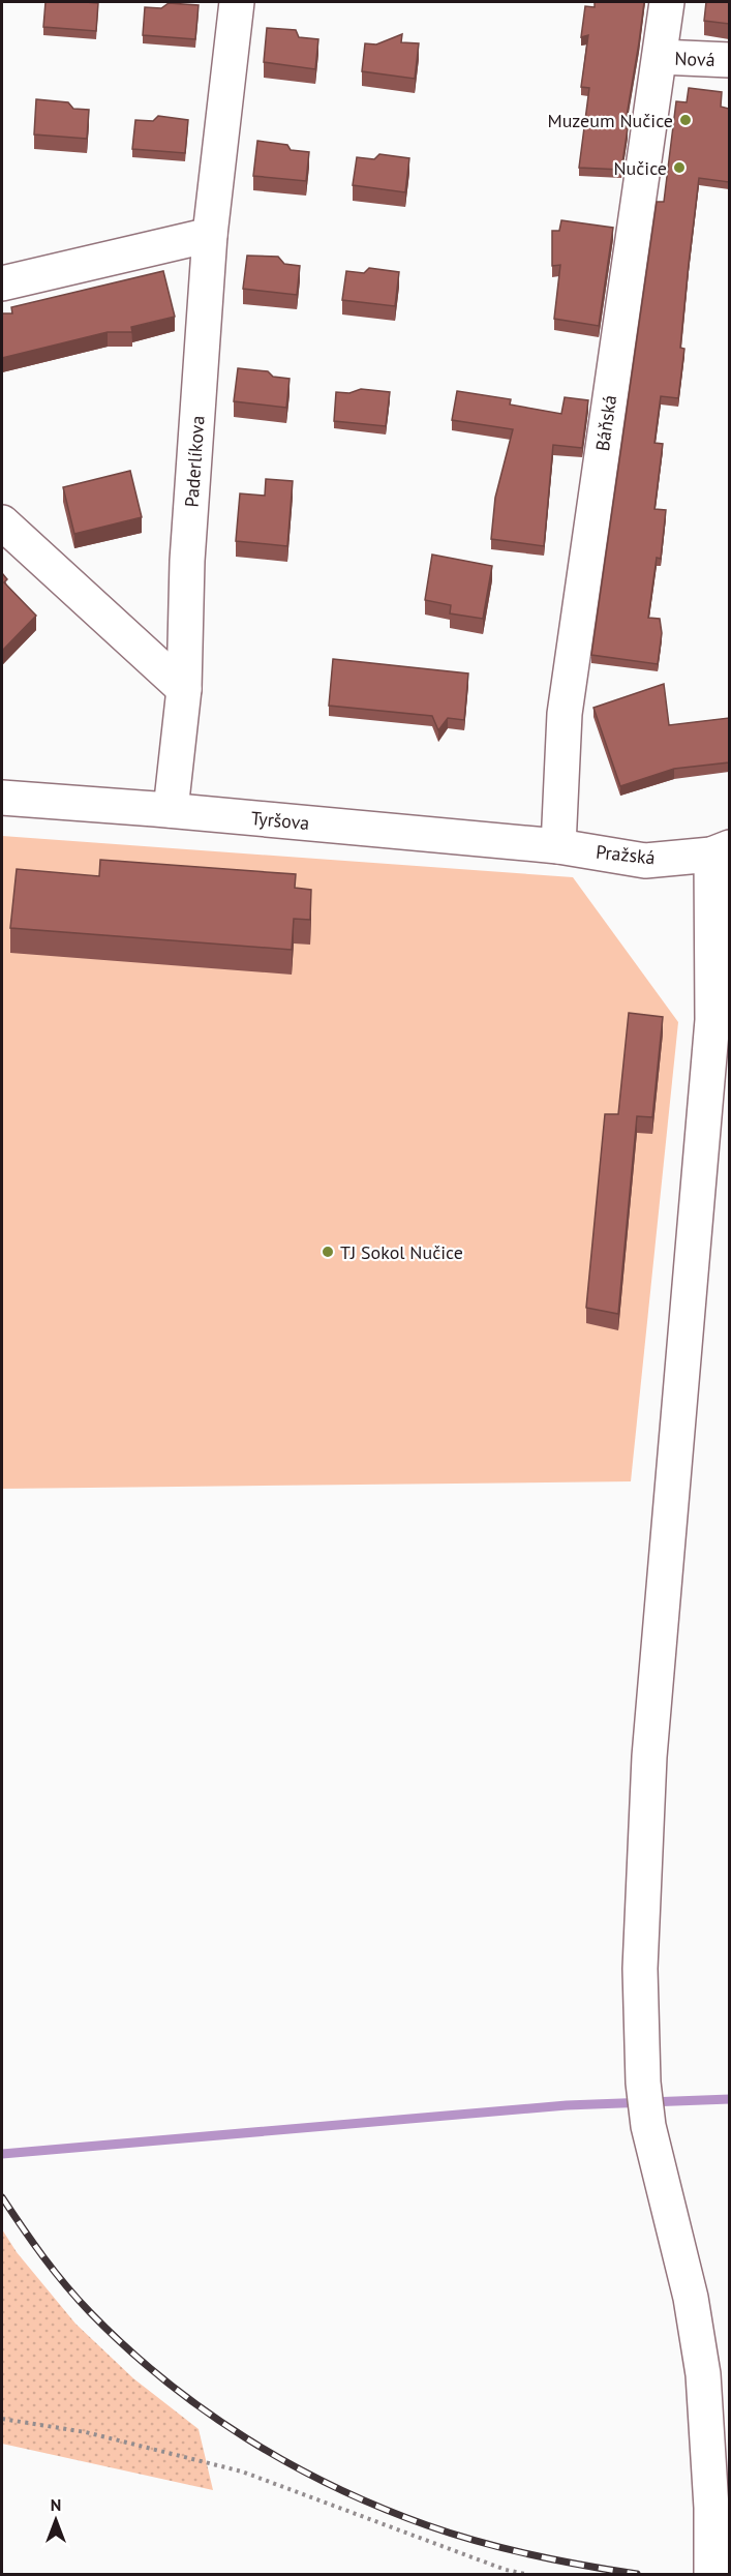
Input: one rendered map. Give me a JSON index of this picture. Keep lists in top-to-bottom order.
{
  "streets": {
    "street": [
      "Nová",
      "Báňská",
      "Paderlíkova",
      "Tyršova",
      "Pražská"
    ]
  },
  "crossings": [
    ["Nová", "Báňská"],
    ["Báňská", "Tyršova"],
    ["Báňská", "Pražská"],
    ["Paderlíkova", "Tyršova"],
    ["Tyršova", "Pražská"]
  ],
  "places": ["Muzeum Nučice", "Nučice", "TJ Sokol Nučice"],
  "north": "top"
}
